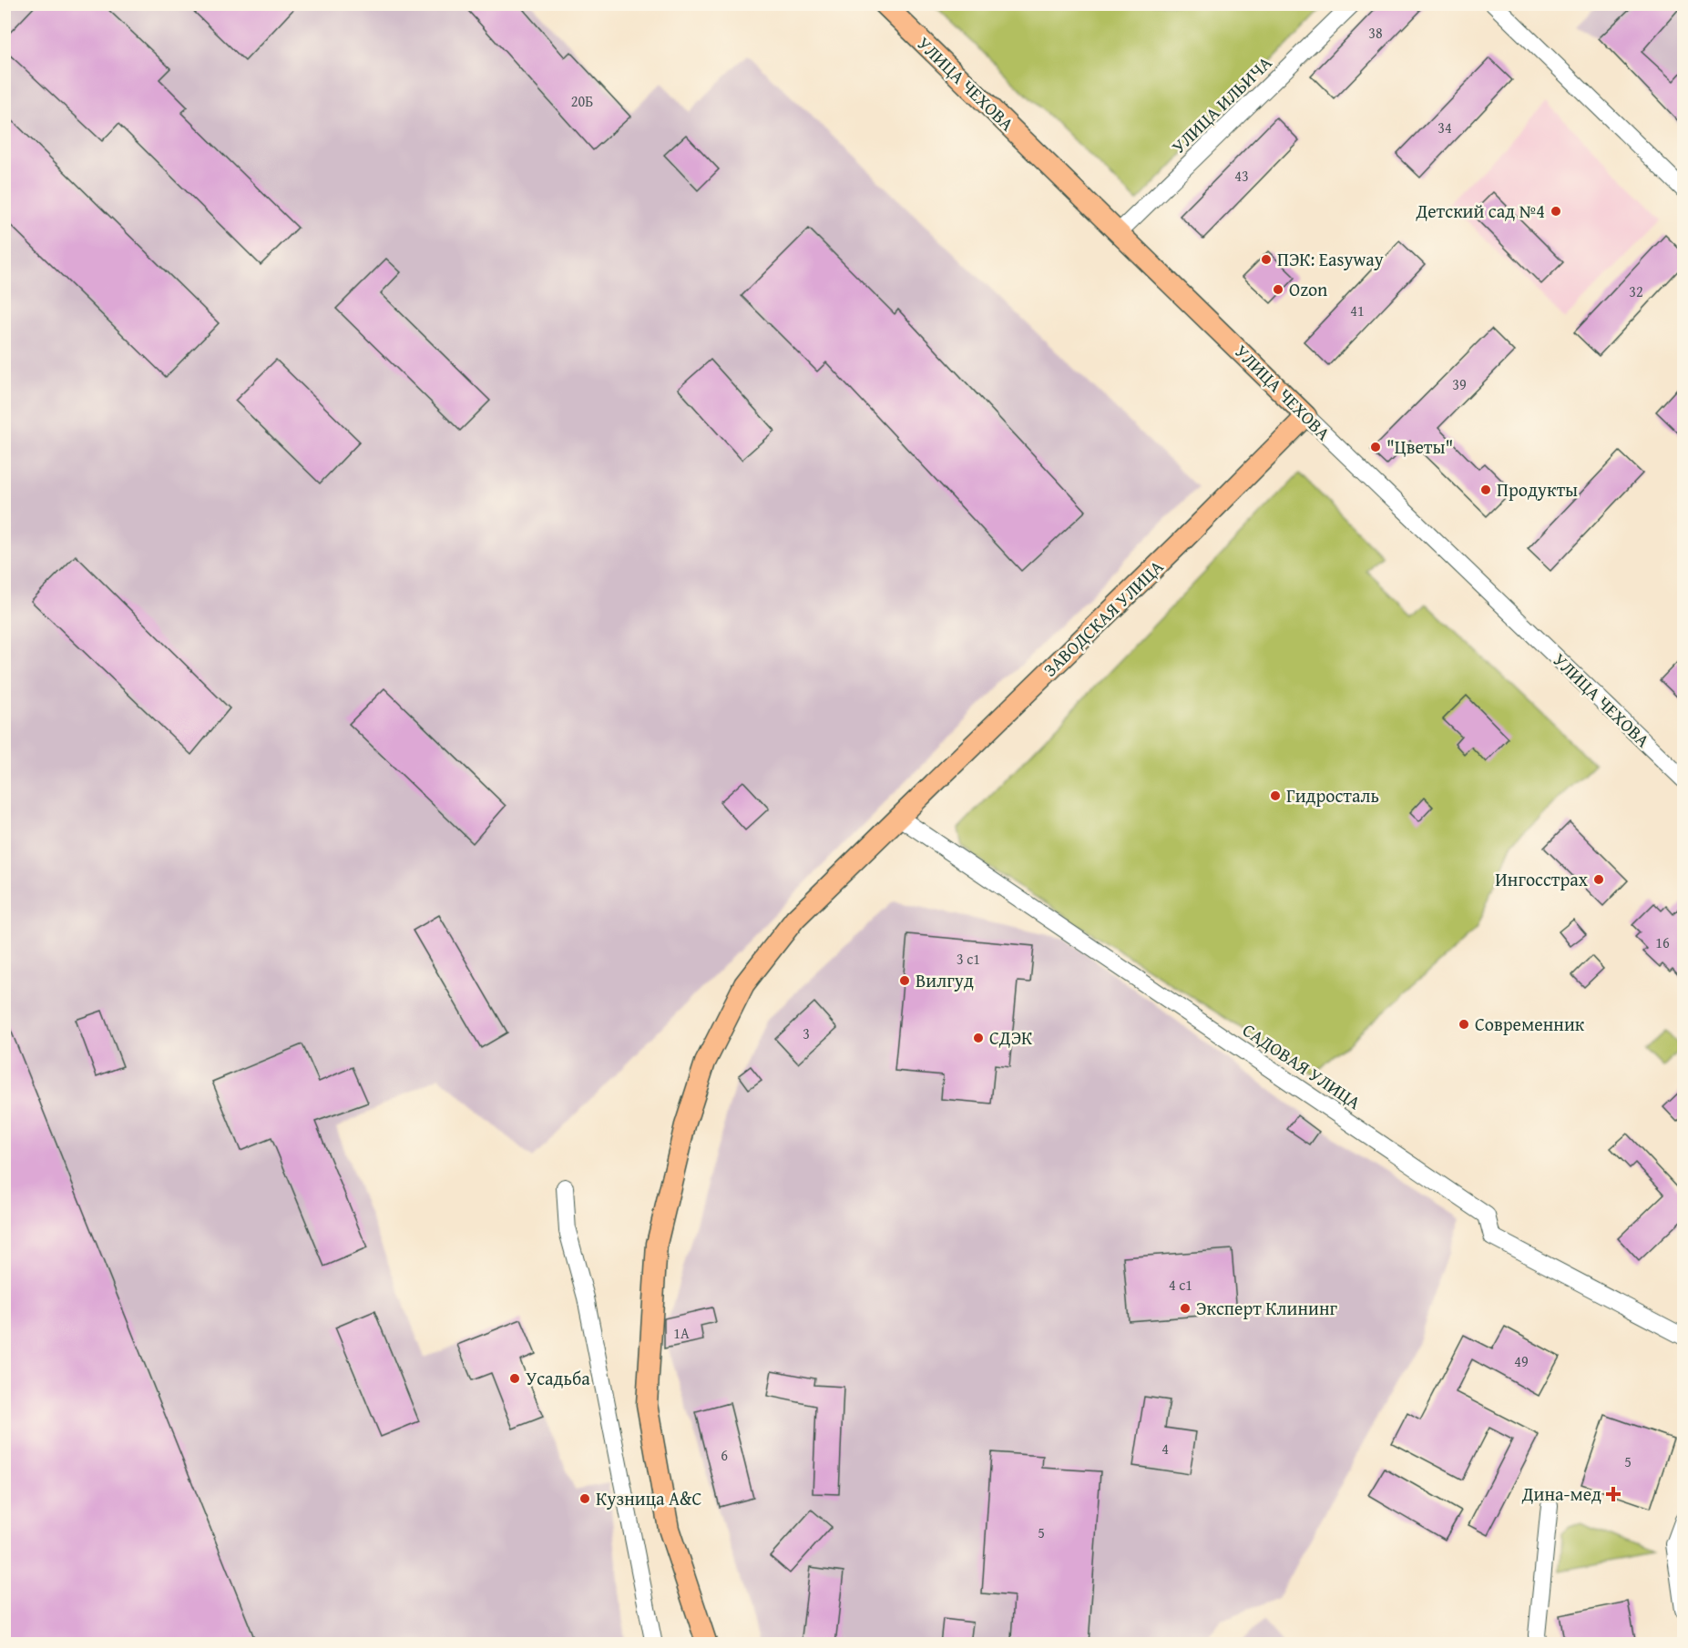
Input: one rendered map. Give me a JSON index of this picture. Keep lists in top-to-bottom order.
{
  "streets": {
    "main road": ["УЛИЦА ЧЕХОВА", "ЗАВОДСКАЯ УЛИЦА"],
    "street": ["УЛИЦА ИЛЬИЧА", "САДОВАЯ УЛИЦА"]
  },
  "crossings": [
    ["УЛИЦА ЧЕХОВА", "УЛИЦА ИЛЬИЧА"],
    ["УЛИЦА ЧЕХОВА", "ЗАВОДСКАЯ УЛИЦА"],
    ["ЗАВОДСКАЯ УЛИЦА", "САДОВАЯ УЛИЦА"]
  ],
  "places": {
    "other": [
      "Детский сад №4",
      "ПЭК: Easyway",
      "Ozon",
      "\"Цветы\"",
      "Продукты",
      "Гидросталь",
      "Ингосстрах",
      "Вилгуд",
      "Современник",
      "СДЭК",
      "Эксперт Клининг",
      "Усадьба",
      "Кузница А&С"
    ],
    "health": ["Дина-мед"]
  },
  "house_numbers": [
    "38",
    "20Б",
    "34",
    "43",
    "32",
    "41",
    "39",
    "16",
    "3 с1",
    "3",
    "4 с1",
    "1А",
    "49",
    "4",
    "6",
    "5",
    "5"
  ]
}
